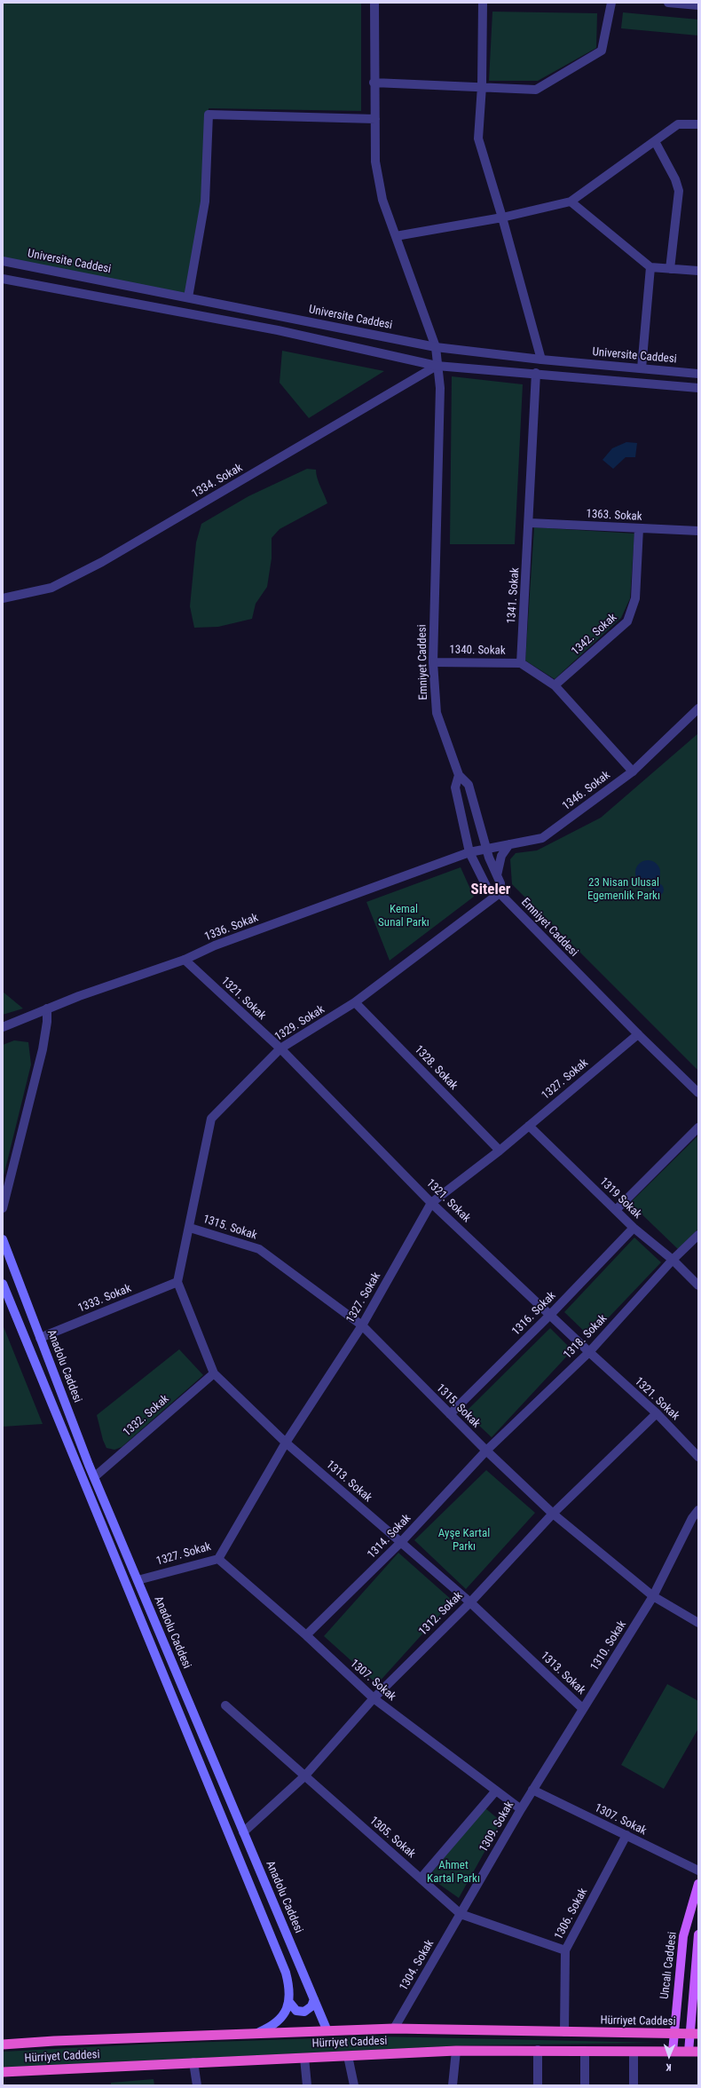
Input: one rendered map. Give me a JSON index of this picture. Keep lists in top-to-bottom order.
{
  "streets": {
    "highway": ["Hürriyet Caddesi"],
    "main road": ["Anadolu Caddesi", "Uncalı Caddesi"],
    "street": [
      "Universite Caddesi",
      "1334. Sokak",
      "1363. Sokak",
      "1341. Sokak",
      "1342. Sokak",
      "1340. Sokak",
      "Emniyet Caddesi",
      "1346. Sokak",
      "1336. Sokak",
      "1321. Sokak",
      "1329. Sokak",
      "1328. Sokak",
      "1327. Sokak",
      "1319 Sokak",
      "1315. Sokak",
      "1333. Sokak",
      "1316. Sokak",
      "1318. Sokak",
      "1332. Sokak",
      "1313. Sokak",
      "1314. Sokak",
      "1312. Sokak",
      "1310. Sokak",
      "1307. Sokak",
      "1309. Sokak",
      "1305. Sokak",
      "1306. Sokak",
      "1304. Sokak"
    ]
  },
  "crossings": [
    ["Universite Caddesi", "Emniyet Caddesi"],
    ["1334. Sokak", "Emniyet Caddesi"],
    ["1363. Sokak", "1341. Sokak"],
    ["1363. Sokak", "1342. Sokak"],
    ["1341. Sokak", "1340. Sokak"],
    ["1340. Sokak", "Emniyet Caddesi"],
    ["Emniyet Caddesi", "1346. Sokak"],
    ["Emniyet Caddesi", "1336. Sokak"],
    ["Emniyet Caddesi", "1329. Sokak"],
    ["Emniyet Caddesi", "1327. Sokak"],
    ["1346. Sokak", "1336. Sokak"],
    ["1336. Sokak", "1321. Sokak"],
    ["1321. Sokak", "1329. Sokak"],
    ["1321. Sokak", "1327. Sokak"],
    ["1321. Sokak", "1316. Sokak"],
    ["1321. Sokak", "1318. Sokak"],
    ["1321. Sokak", "1312. Sokak"],
    ["1329. Sokak", "1328. Sokak"],
    ["1329. Sokak", "1315. Sokak"],
    ["1328. Sokak", "1327. Sokak"],
    ["1327. Sokak", "1319 Sokak"],
    ["1327. Sokak", "1315. Sokak"],
    ["1327. Sokak", "Anadolu Caddesi"],
    ["1327. Sokak", "1313. Sokak"],
    ["1327. Sokak", "1307. Sokak"],
    ["1319 Sokak", "1316. Sokak"],
    ["1319 Sokak", "1318. Sokak"],
    ["1315. Sokak", "1316. Sokak"],
    ["1315. Sokak", "1318. Sokak"],
    ["1315. Sokak", "1314. Sokak"],
    ["1315. Sokak", "1312. Sokak"],
    ["1315. Sokak", "1310. Sokak"],
    ["1333. Sokak", "Anadolu Caddesi"],
    ["1333. Sokak", "1313. Sokak"],
    ["1318. Sokak", "1314. Sokak"],
    ["Anadolu Caddesi", "1332. Sokak"],
    ["Anadolu Caddesi", "1312. Sokak"],
    ["Anadolu Caddesi", "Hürriyet Caddesi"],
    ["1332. Sokak", "1313. Sokak"],
    ["1313. Sokak", "1314. Sokak"],
    ["1313. Sokak", "1312. Sokak"],
    ["1313. Sokak", "1310. Sokak"],
    ["1314. Sokak", "1307. Sokak"],
    ["1312. Sokak", "1307. Sokak"],
    ["1312. Sokak", "1305. Sokak"],
    ["1310. Sokak", "1307. Sokak"],
    ["1310. Sokak", "1309. Sokak"],
    ["1307. Sokak", "1309. Sokak"],
    ["1307. Sokak", "1306. Sokak"],
    ["1309. Sokak", "1305. Sokak"],
    ["1309. Sokak", "1304. Sokak"],
    ["1305. Sokak", "1306. Sokak"],
    ["1305. Sokak", "1304. Sokak"],
    ["1306. Sokak", "Hürriyet Caddesi"],
    ["1304. Sokak", "Hürriyet Caddesi"],
    ["Uncalı Caddesi", "Hürriyet Caddesi"]
  ],
  "districts": ["Siteler"],
  "parks": [
    "23 Nisan Ulusal Egemenlik Parkı",
    "Kemal Sunal Parkı",
    "Ayşe Kartal Parkı",
    "Ahmet Kartal Parkı"
  ],
  "north": "bottom"
}
